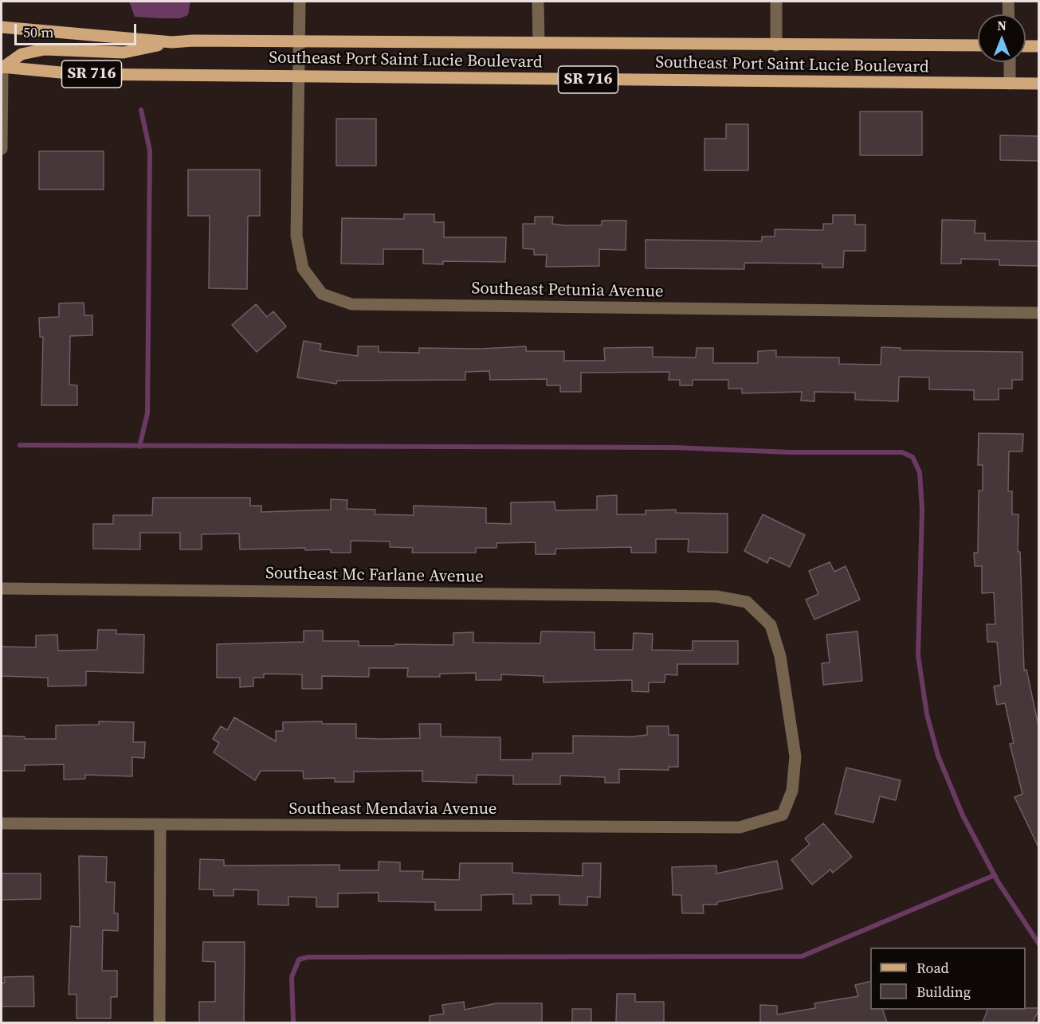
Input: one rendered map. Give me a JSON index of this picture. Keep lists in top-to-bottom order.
{
  "streets": {
    "main road": ["Southeast Port Saint Lucie Boulevard", "SR 716"],
    "street": ["Southeast Petunia Avenue", "Southeast Mc Farlane Avenue", "Southeast Mendavia Avenue"]
  },
  "crossings": [
    ["Southeast Port Saint Lucie Boulevard", "Southeast Petunia Avenue"],
    ["Southeast Mc Farlane Avenue", "Southeast Mendavia Avenue"]
  ],
  "legend": ["Road", "Building"],
  "scale_bar": "50 m",
  "north": "top"
}
